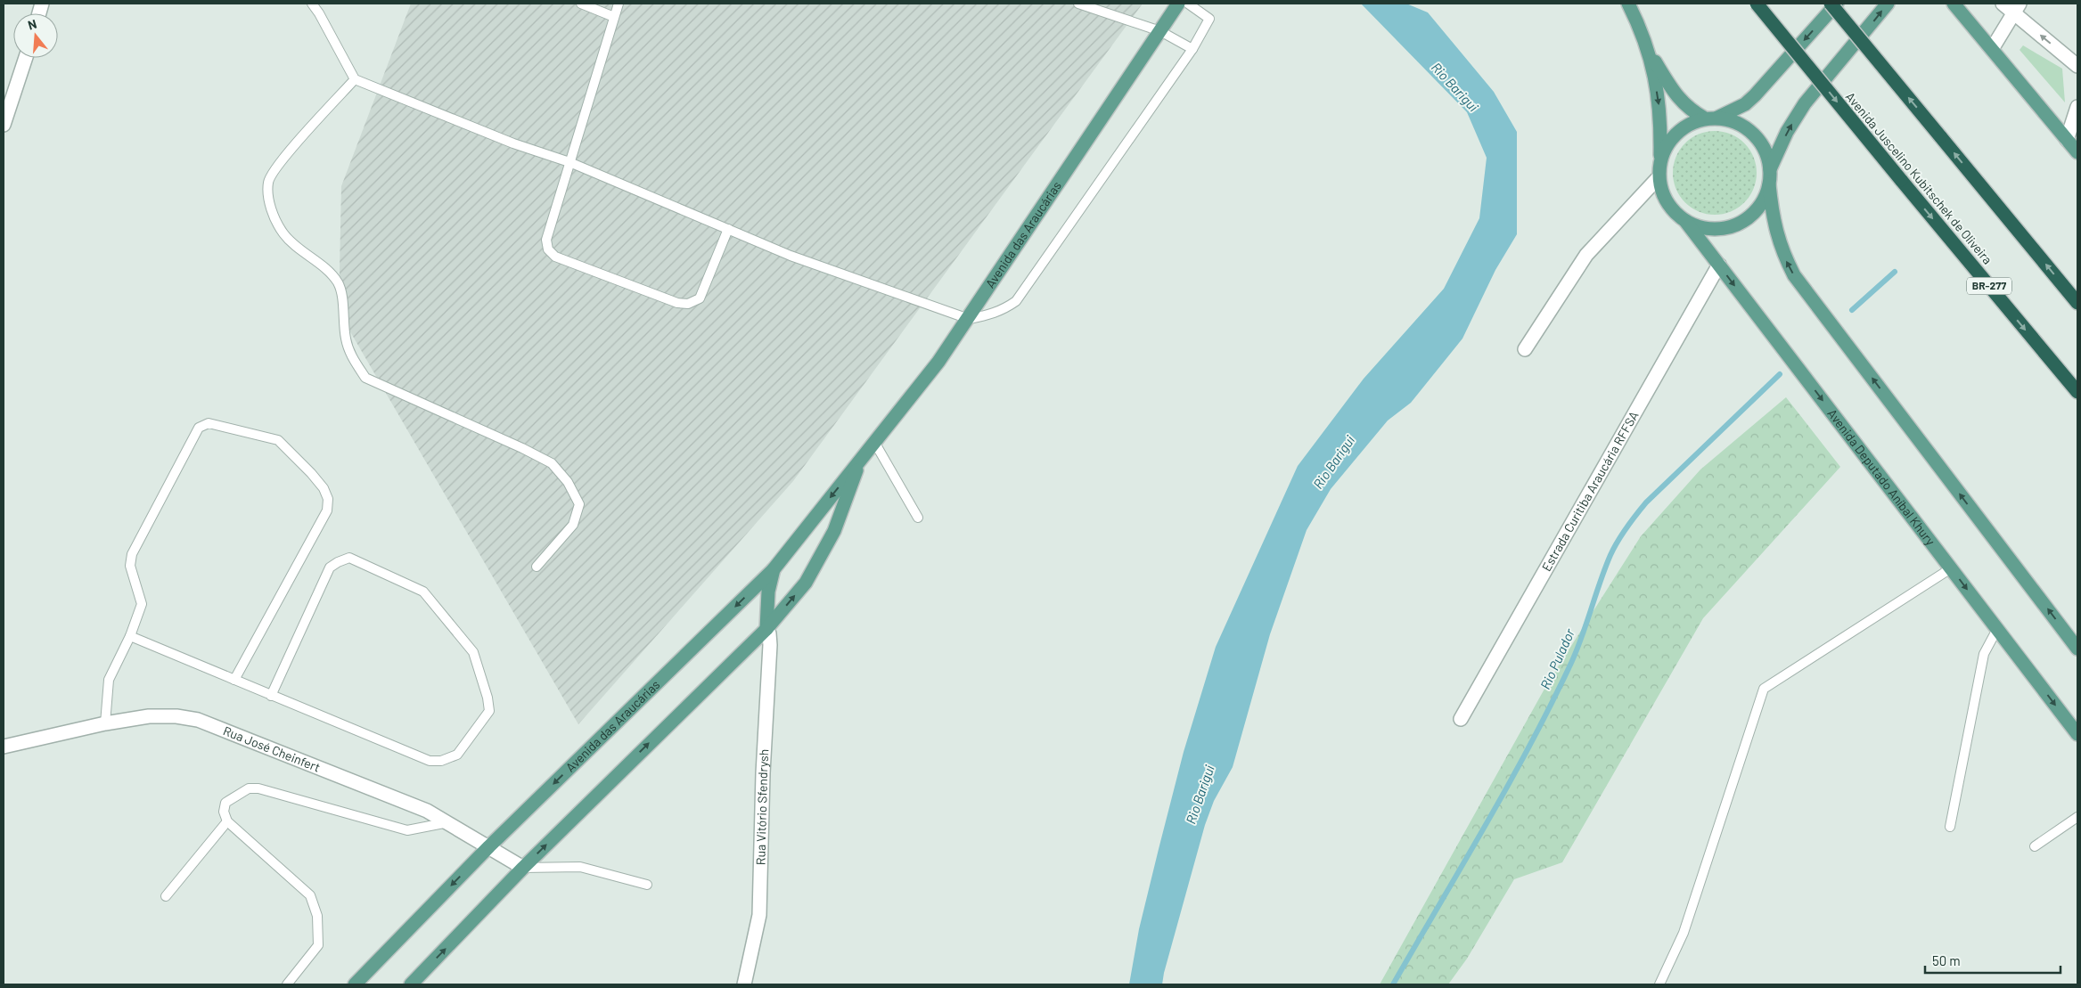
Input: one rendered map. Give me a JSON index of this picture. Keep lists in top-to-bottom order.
{
  "streets": {
    "highway": ["Avenida Juscelino Kubitschek de Oliveira", "BR-277"],
    "main road": ["Avenida das Araucárias", "Avenida Deputado Aníbal Khury"],
    "street": ["Estrada Curitiba Araucária RFFSA", "Rua José Cheinfert", "Rua Vitório Sfendrysh"]
  },
  "crossings": [
    ["Avenida das Araucárias", "Rua José Cheinfert"],
    ["Avenida das Araucárias", "Rua Vitório Sfendrysh"],
    ["Avenida Deputado Aníbal Khury", "Estrada Curitiba Araucária RFFSA"]
  ],
  "water": ["Rio Barigui", "Rio Pulador"],
  "scale_bar": "50 m",
  "north": "top"
}
